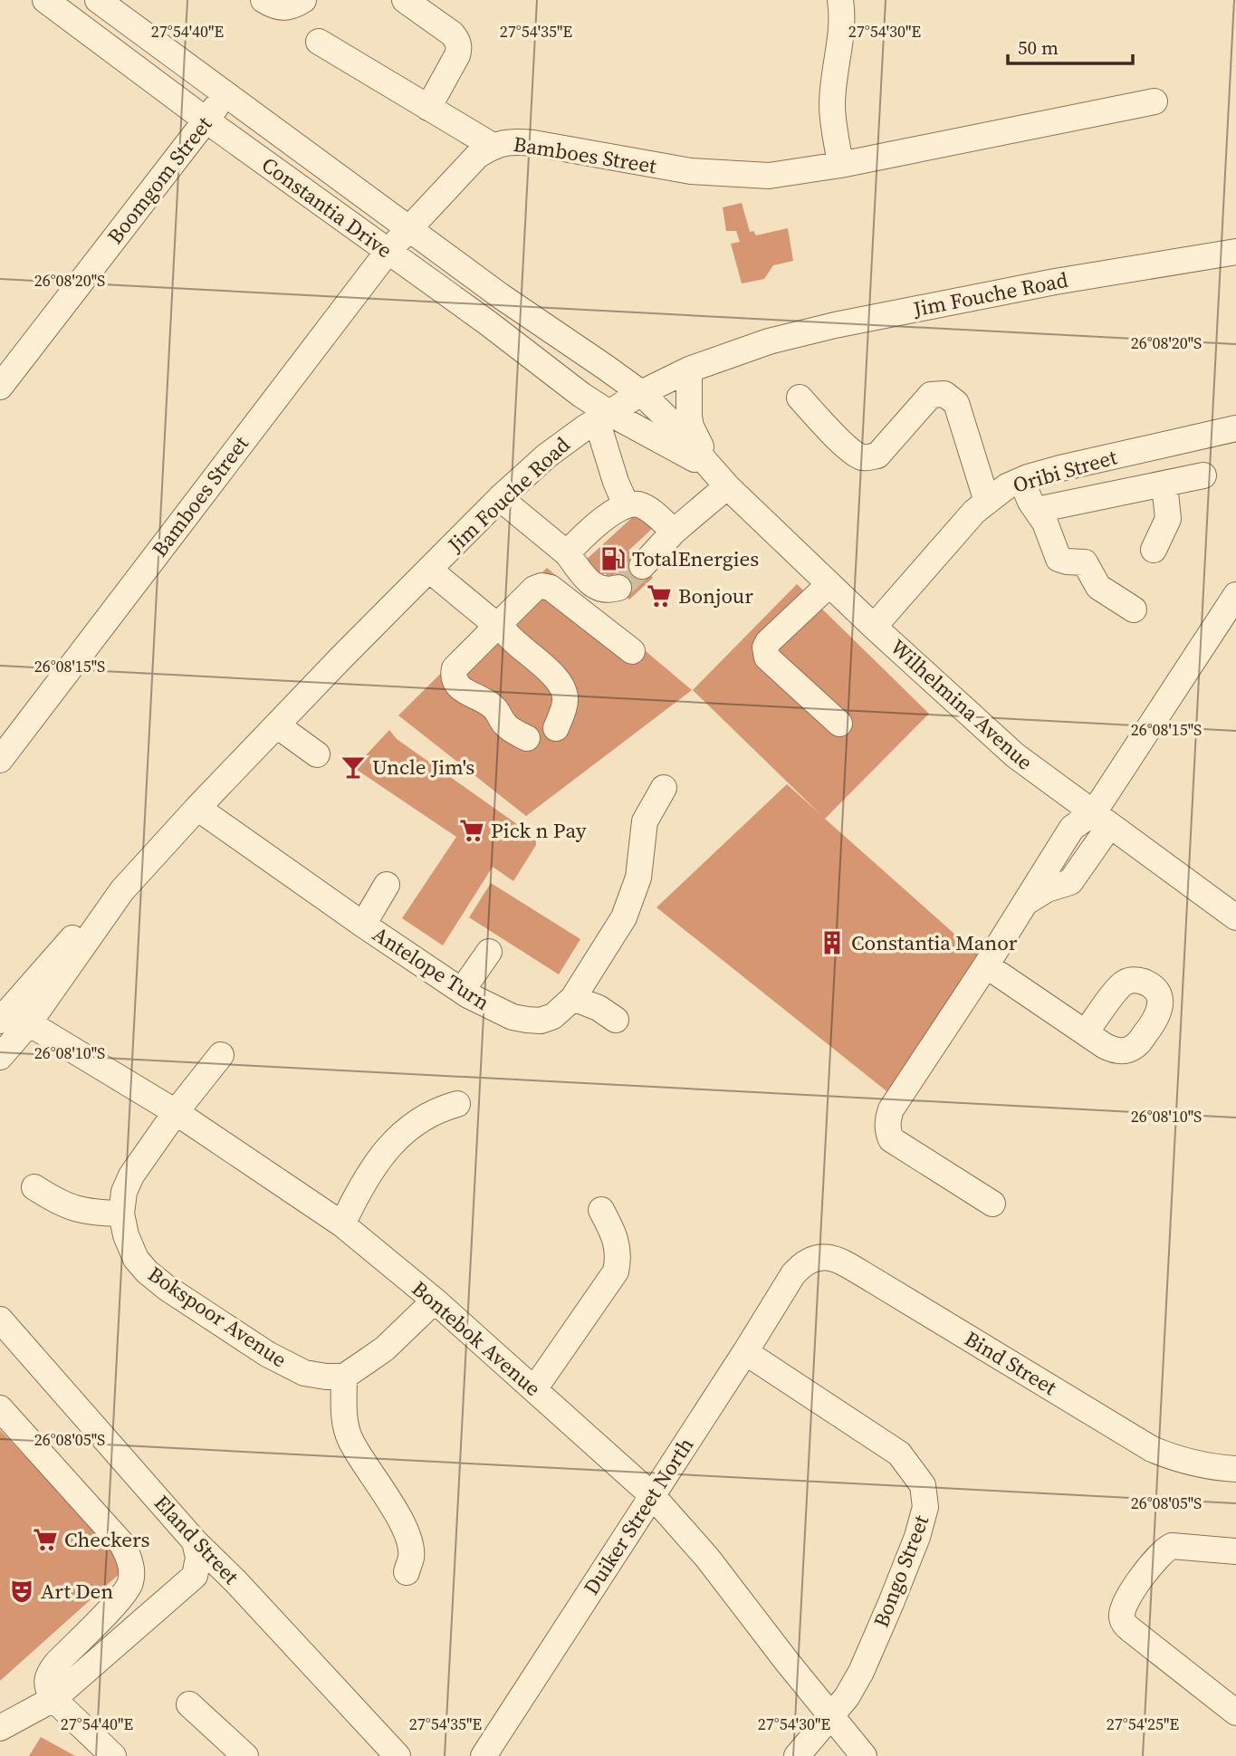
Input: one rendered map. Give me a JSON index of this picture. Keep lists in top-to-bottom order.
{
  "streets": {
    "street": [
      "Bamboes Street",
      "Boomgom Street",
      "Constantia Drive",
      "Jim Fouche Road",
      "Oribi Street",
      "Wilhelmina Avenue",
      "Antelope Turn",
      "Bokspoor Avenue",
      "Bontebok Avenue",
      "Bind Street",
      "Duiker Street North",
      "Eland Street",
      "Bongo Street"
    ]
  },
  "crossings": [
    ["Bamboes Street", "Constantia Drive"],
    ["Boomgom Street", "Constantia Drive"],
    ["Constantia Drive", "Jim Fouche Road"],
    ["Constantia Drive", "Wilhelmina Avenue"],
    ["Jim Fouche Road", "Wilhelmina Avenue"],
    ["Jim Fouche Road", "Antelope Turn"],
    ["Jim Fouche Road", "Bontebok Avenue"],
    ["Oribi Street", "Wilhelmina Avenue"],
    ["Bokspoor Avenue", "Bontebok Avenue"],
    ["Bontebok Avenue", "Duiker Street North"],
    ["Bontebok Avenue", "Bongo Street"],
    ["Bind Street", "Duiker Street North"],
    ["Duiker Street North", "Bongo Street"]
  ],
  "places": {
    "fuel station": ["TotalEnergies"],
    "supermarket": ["Bonjour", "Pick n Pay", "Checkers"],
    "bar": ["Uncle Jim's"],
    "building": ["Constantia Manor"],
    "theatre": ["Art Den"]
  },
  "scale_bar": "50 m",
  "coordinates": [
    "27°54'40\"E",
    "27°54'35\"E",
    "27°54'30\"E",
    "26°08'20\"S",
    "26°08'15\"S",
    "26°08'10\"S",
    "26°08'05\"S",
    "27°54'25\"E"
  ]
}
